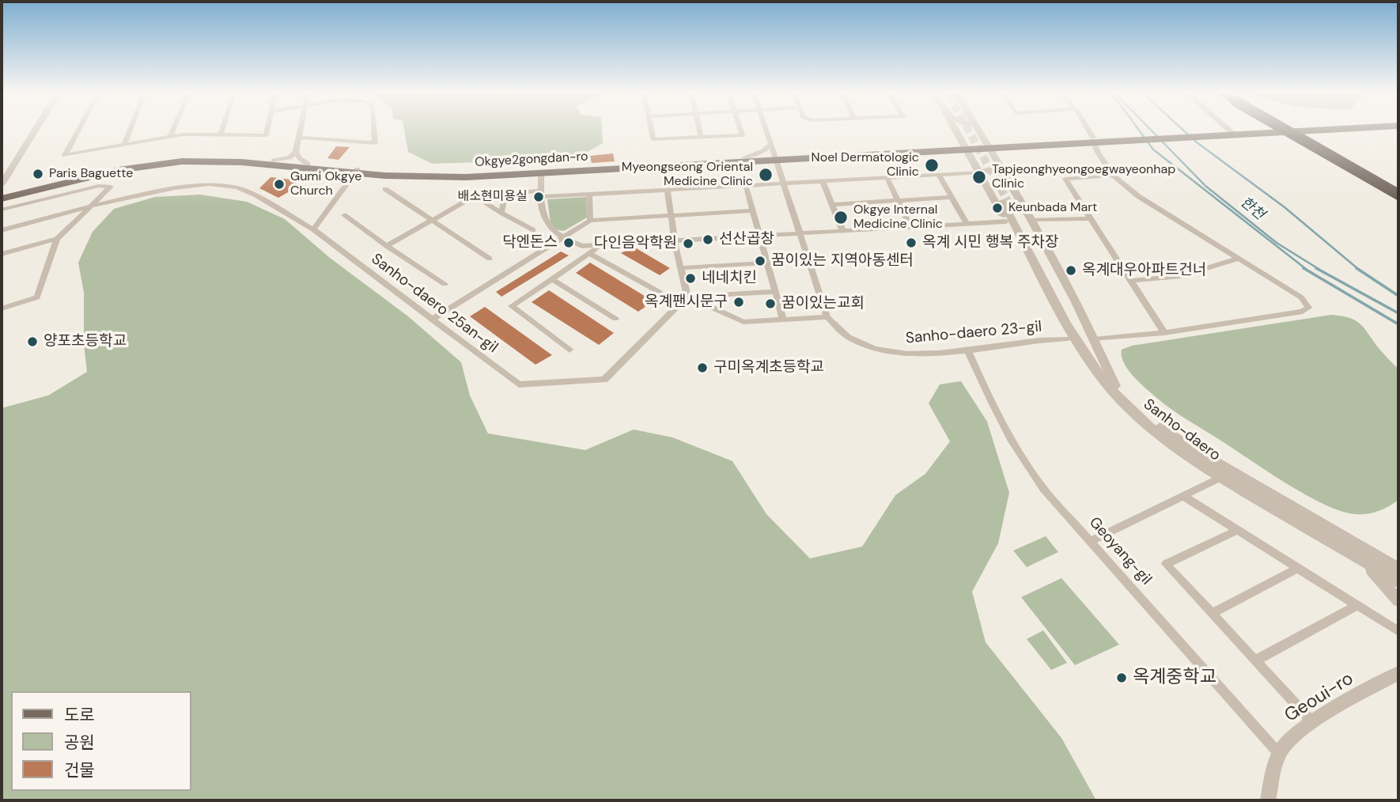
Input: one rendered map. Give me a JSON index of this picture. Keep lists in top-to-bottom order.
{
  "streets": {
    "main road": ["Okgye2gongdan-ro"],
    "street": [
      "Sanho-daero 25an-gil",
      "Sanho-daero 23-gil",
      "Sanho-daero",
      "Geoyang-gil",
      "Geoui-ro"
    ]
  },
  "crossings": [
    ["Okgye2gongdan-ro", "Sanho-daero 23-gil"],
    ["Sanho-daero 23-gil", "Geoyang-gil"],
    ["Geoyang-gil", "Geoui-ro"]
  ],
  "water": ["한천"],
  "places": [
    "Noel Dermatologic Clinic",
    "Paris Baguette",
    "Myeongseong Oriental Medicine Clinic",
    "Tapjeonghyeongoegwayeonhap Clinic",
    "Gumi Okgye Church",
    "배소현미용실",
    "Keunbada Mart",
    "Okgye Internal Medicine Clinic",
    "선산곱창",
    "닥엔돈스",
    "옥계 시민 행복 주차장",
    "다인음악학원",
    "꿈이있는 지역아동센터",
    "옥계대우아파트건너",
    "네네치킨",
    "옥계팬시문구",
    "꿈이있는교회",
    "양포초등학교",
    "구미옥계초등학교",
    "옥계중학교"
  ],
  "legend": ["도로", "공원", "건물"]
}
